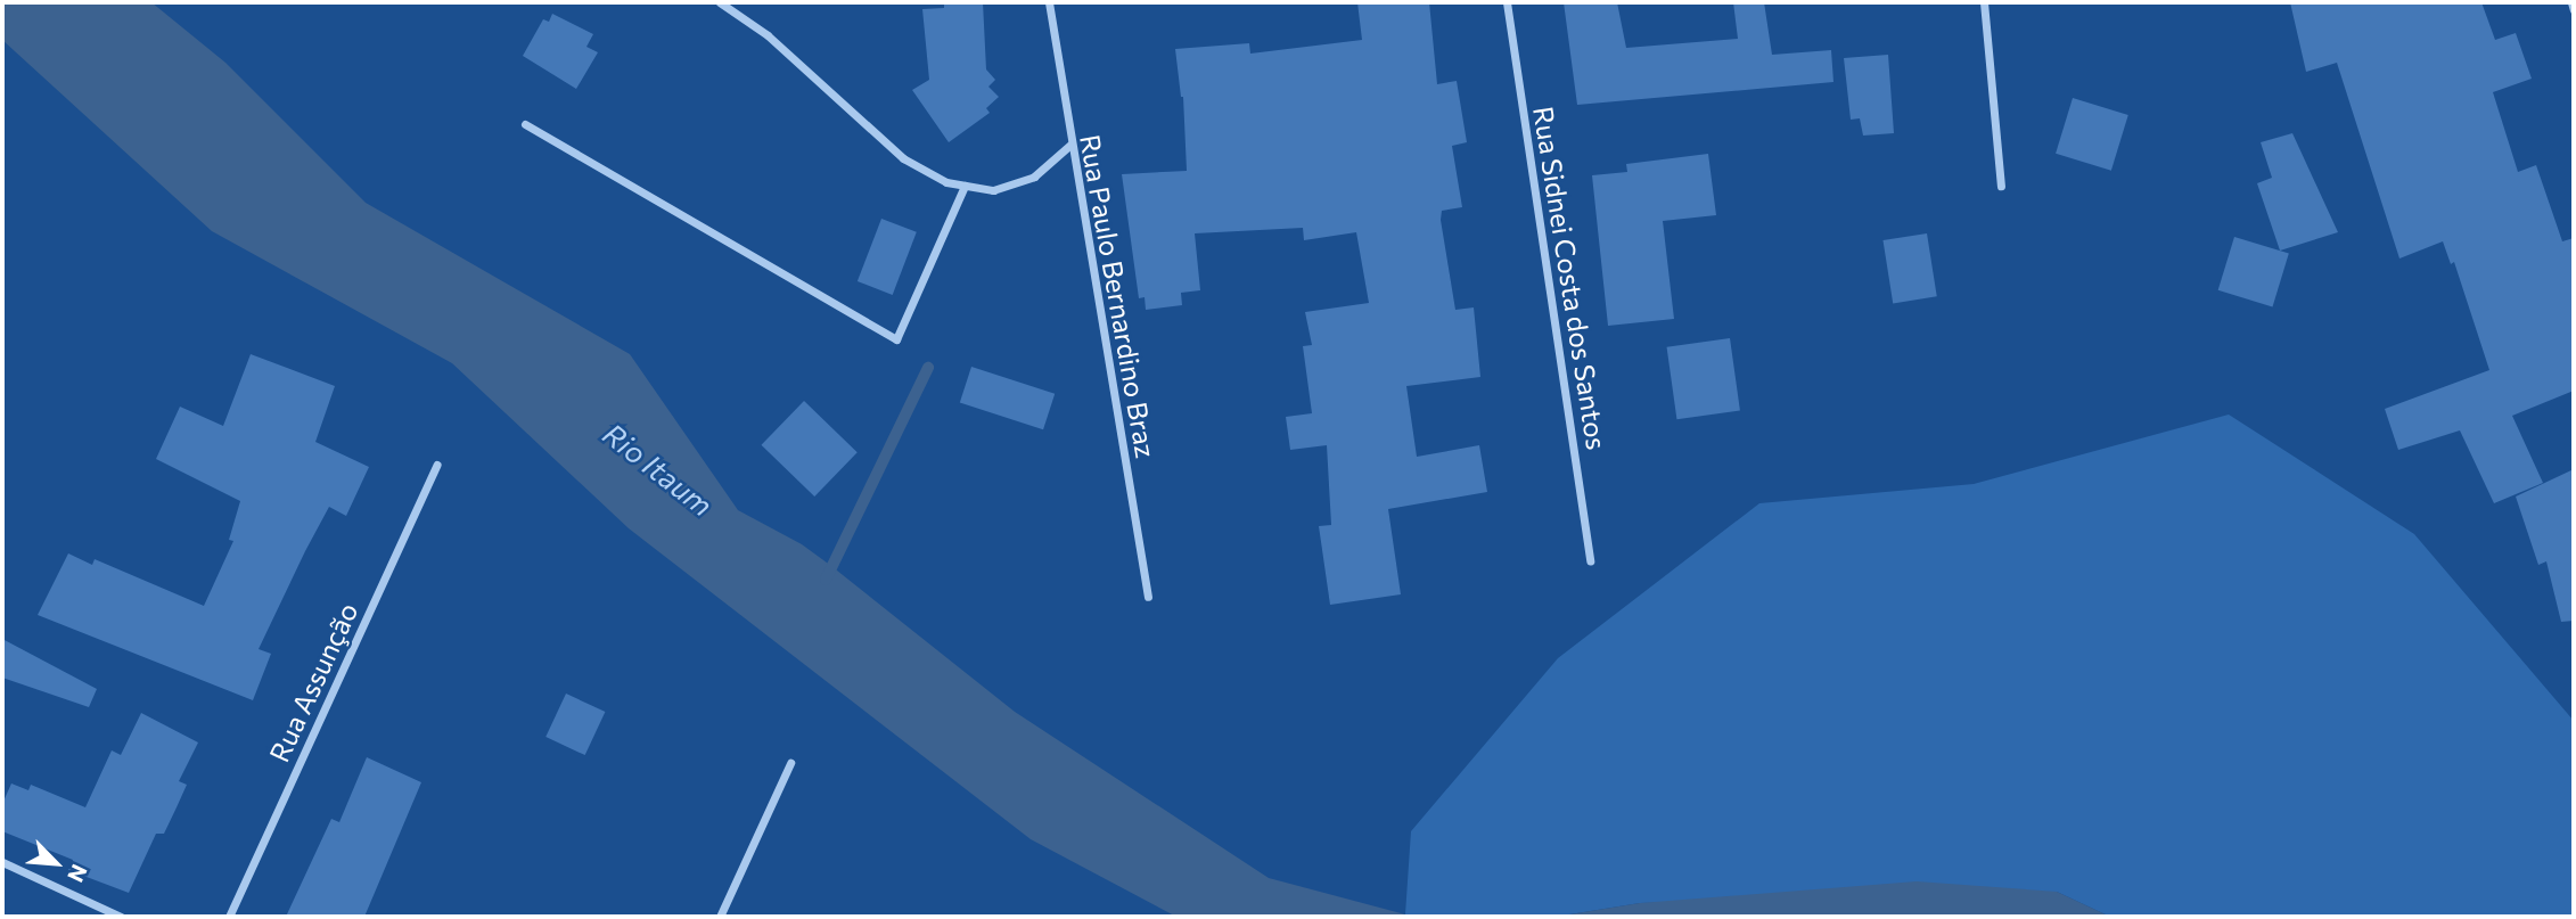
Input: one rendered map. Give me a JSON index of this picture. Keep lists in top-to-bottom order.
{
  "streets": {
    "street": ["Rua Sidnei Costa dos Santos", "Rua Paulo Bernardino Braz", "Rua Assunção"]
  },
  "water": ["Rio Itaum"],
  "north": "bottom right"
}
